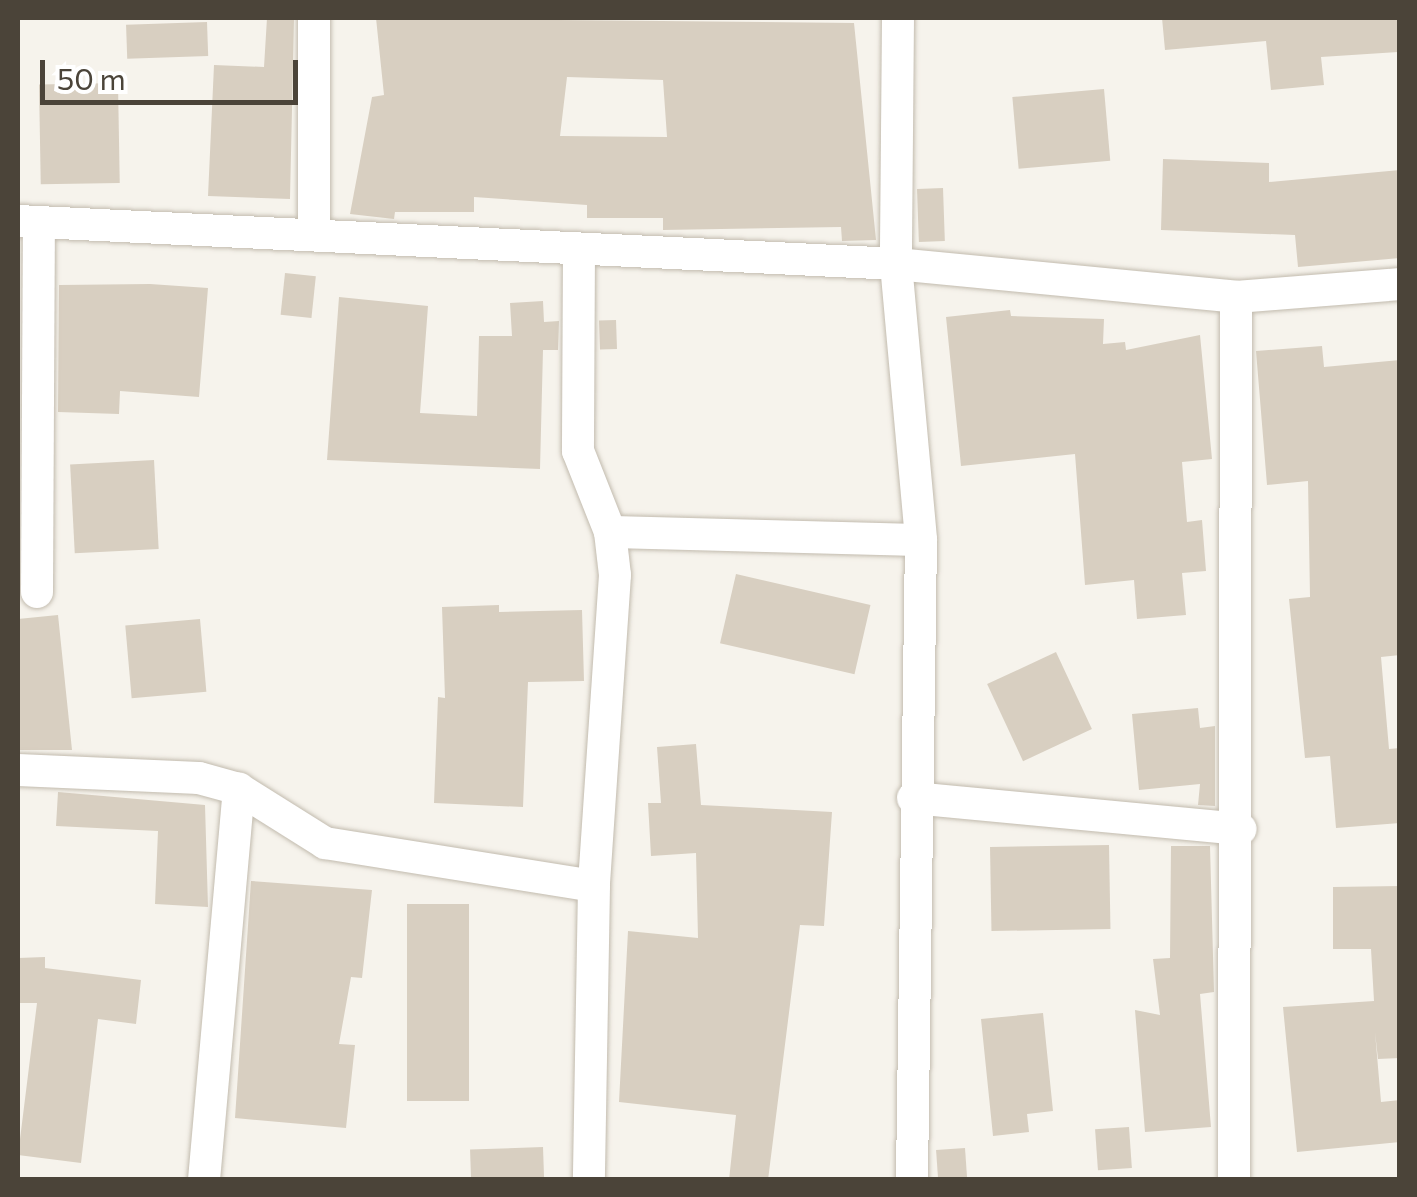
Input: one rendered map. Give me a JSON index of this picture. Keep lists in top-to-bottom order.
{
  "scale_bar": "50 m"
}
